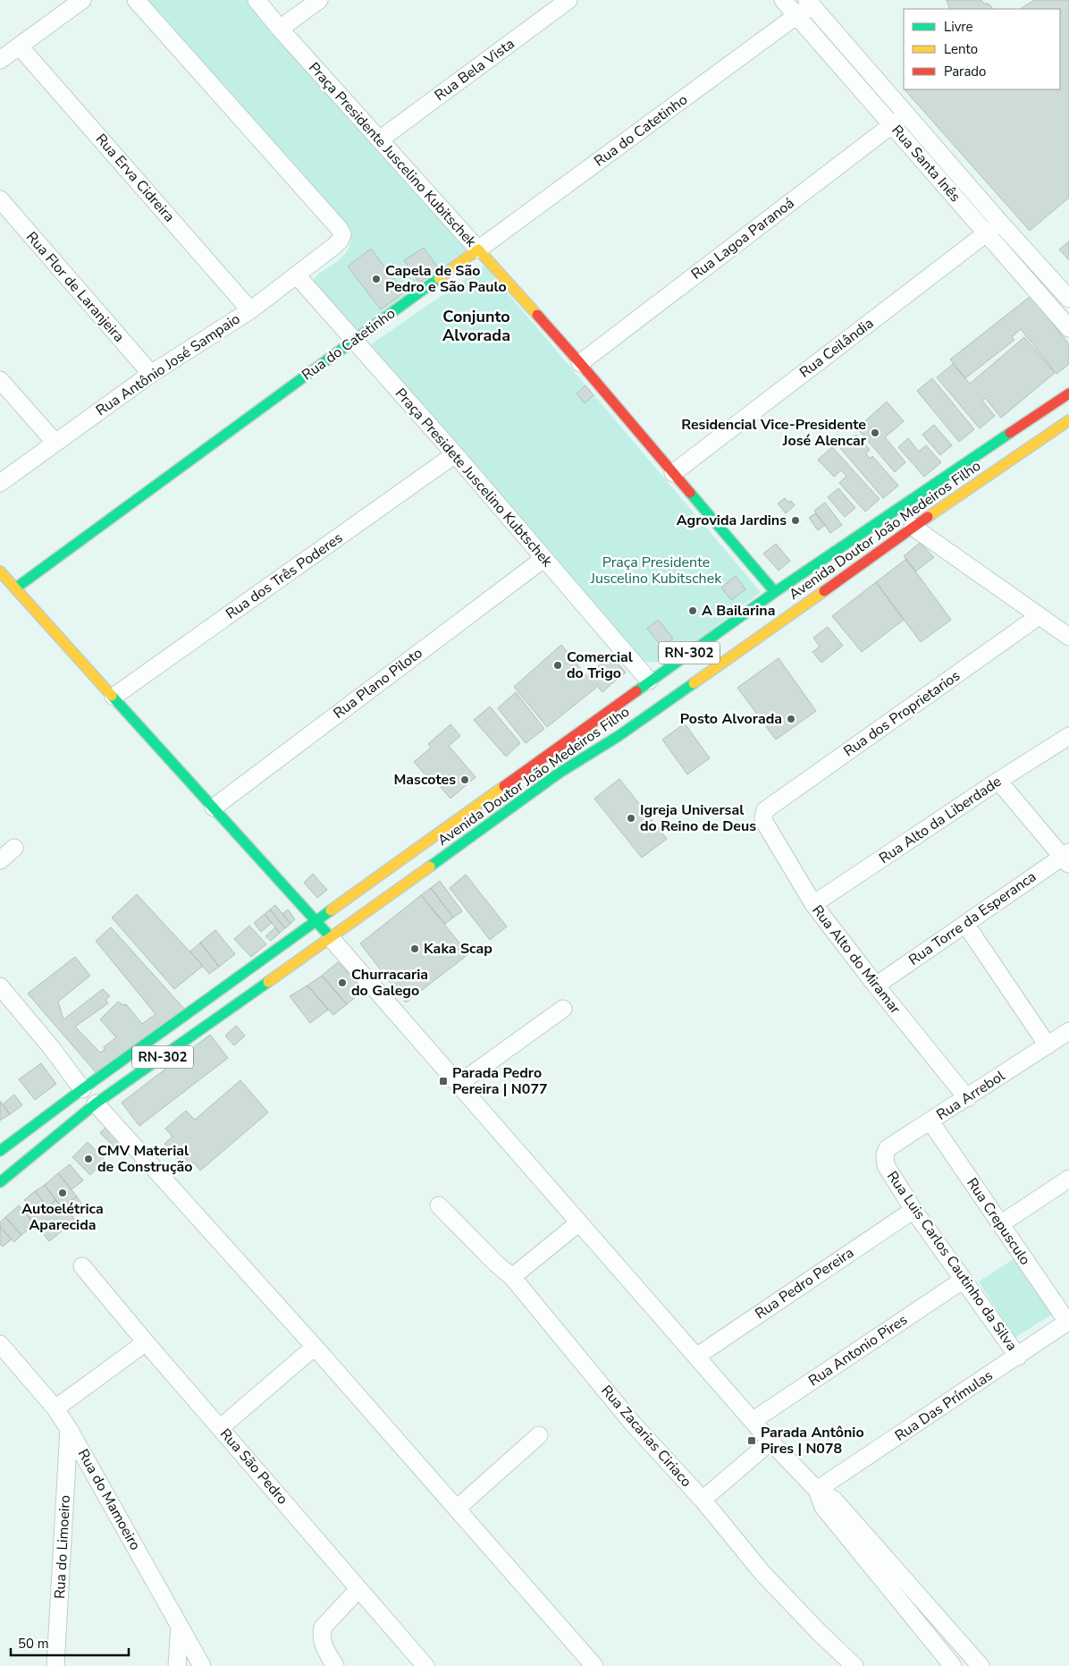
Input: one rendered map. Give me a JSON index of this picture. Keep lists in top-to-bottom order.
{
  "streets": {
    "main road": [
      "Rua do Catetinho",
      "Praça Presidente Juscelino Kubitschek",
      "Avenida Doutor João Medeiros Filho",
      "RN-302"
    ],
    "street": [
      "Rua Bela Vista",
      "Rua Santa Inês",
      "Rua Erva Cidreira",
      "Rua Lagoa Paranoá",
      "Rua Flor de Laranjeira",
      "Rua Ceilândia",
      "Rua Antônio José Sampaio",
      "Praça Presidete Juscelino Kubtschek",
      "Rua dos Três Poderes",
      "Rua Plano Piloto",
      "Rua dos Proprietarios",
      "Rua Alto da Liberdade",
      "Rua Torre da Esperanca",
      "Rua Alto do Miramar",
      "Rua Arrebol",
      "Rua Crepusculo",
      "Rua Luis Carlos Cautinho da Silva",
      "Rua Pedro Pereira",
      "Rua Antonio Pires",
      "Rua Das Prímulas",
      "Rua Zacarias Ciriaco",
      "Rua São Pedro",
      "Rua do Mamoeiro",
      "Rua do Limoeiro"
    ]
  },
  "crossings": [
    ["Rua Bela Vista", "Praça Presidente Juscelino Kubitschek"],
    ["Rua do Catetinho", "Praça Presidente Juscelino Kubitschek"],
    ["Rua do Catetinho", "Rua Santa Inês"],
    ["Rua do Catetinho", "Praça Presidete Juscelino Kubtschek"],
    ["Praça Presidente Juscelino Kubitschek", "Rua Lagoa Paranoá"],
    ["Praça Presidente Juscelino Kubitschek", "Rua Ceilândia"],
    ["Praça Presidente Juscelino Kubitschek", "Avenida Doutor João Medeiros Filho"],
    ["Rua Santa Inês", "Rua Lagoa Paranoá"],
    ["Rua Santa Inês", "Rua Ceilândia"],
    ["Rua Erva Cidreira", "Rua Antônio José Sampaio"],
    ["Rua Flor de Laranjeira", "Rua Antônio José Sampaio"],
    ["Rua Antônio José Sampaio", "Praça Presidete Juscelino Kubtschek"],
    ["Praça Presidete Juscelino Kubtschek", "Avenida Doutor João Medeiros Filho"],
    ["Praça Presidete Juscelino Kubtschek", "Rua dos Três Poderes"],
    ["Praça Presidete Juscelino Kubtschek", "Rua Plano Piloto"],
    ["Rua dos Proprietarios", "Rua Alto do Miramar"],
    ["Rua Alto da Liberdade", "Rua Alto do Miramar"],
    ["Rua Torre da Esperanca", "Rua Alto do Miramar"],
    ["Rua Alto do Miramar", "Rua Arrebol"],
    ["Rua Arrebol", "Rua Crepusculo"],
    ["Rua Arrebol", "Rua Luis Carlos Cautinho da Silva"],
    ["Rua Crepusculo", "Rua Das Prímulas"],
    ["Rua Luis Carlos Cautinho da Silva", "Rua Pedro Pereira"],
    ["Rua Luis Carlos Cautinho da Silva", "Rua Antonio Pires"],
    ["Rua Luis Carlos Cautinho da Silva", "Rua Das Prímulas"],
    ["Rua do Mamoeiro", "Rua do Limoeiro"]
  ],
  "districts": ["Conjunto Alvorada"],
  "parks": ["Praça Presidente Juscelino Kubitschek"],
  "places": {
    "other": [
      "Capela de São Pedro e São Paulo",
      "Residencial Vice-Presidente José Alencar",
      "Agrovida Jardins",
      "A Bailarina",
      "Comercial do Trigo",
      "Posto Alvorada",
      "Mascotes",
      "Igreja Universal do Reino de Deus",
      "Kaka Scap",
      "Churracaria do Galego",
      "CMV Material de Construção",
      "Autoelétrica Aparecida"
    ],
    "transit": ["Parada Pedro Pereira | N077", "Parada Antônio Pires | N078"]
  },
  "legend": ["Livre", "Lento", "Parado"],
  "scale_bar": "50 m"
}
